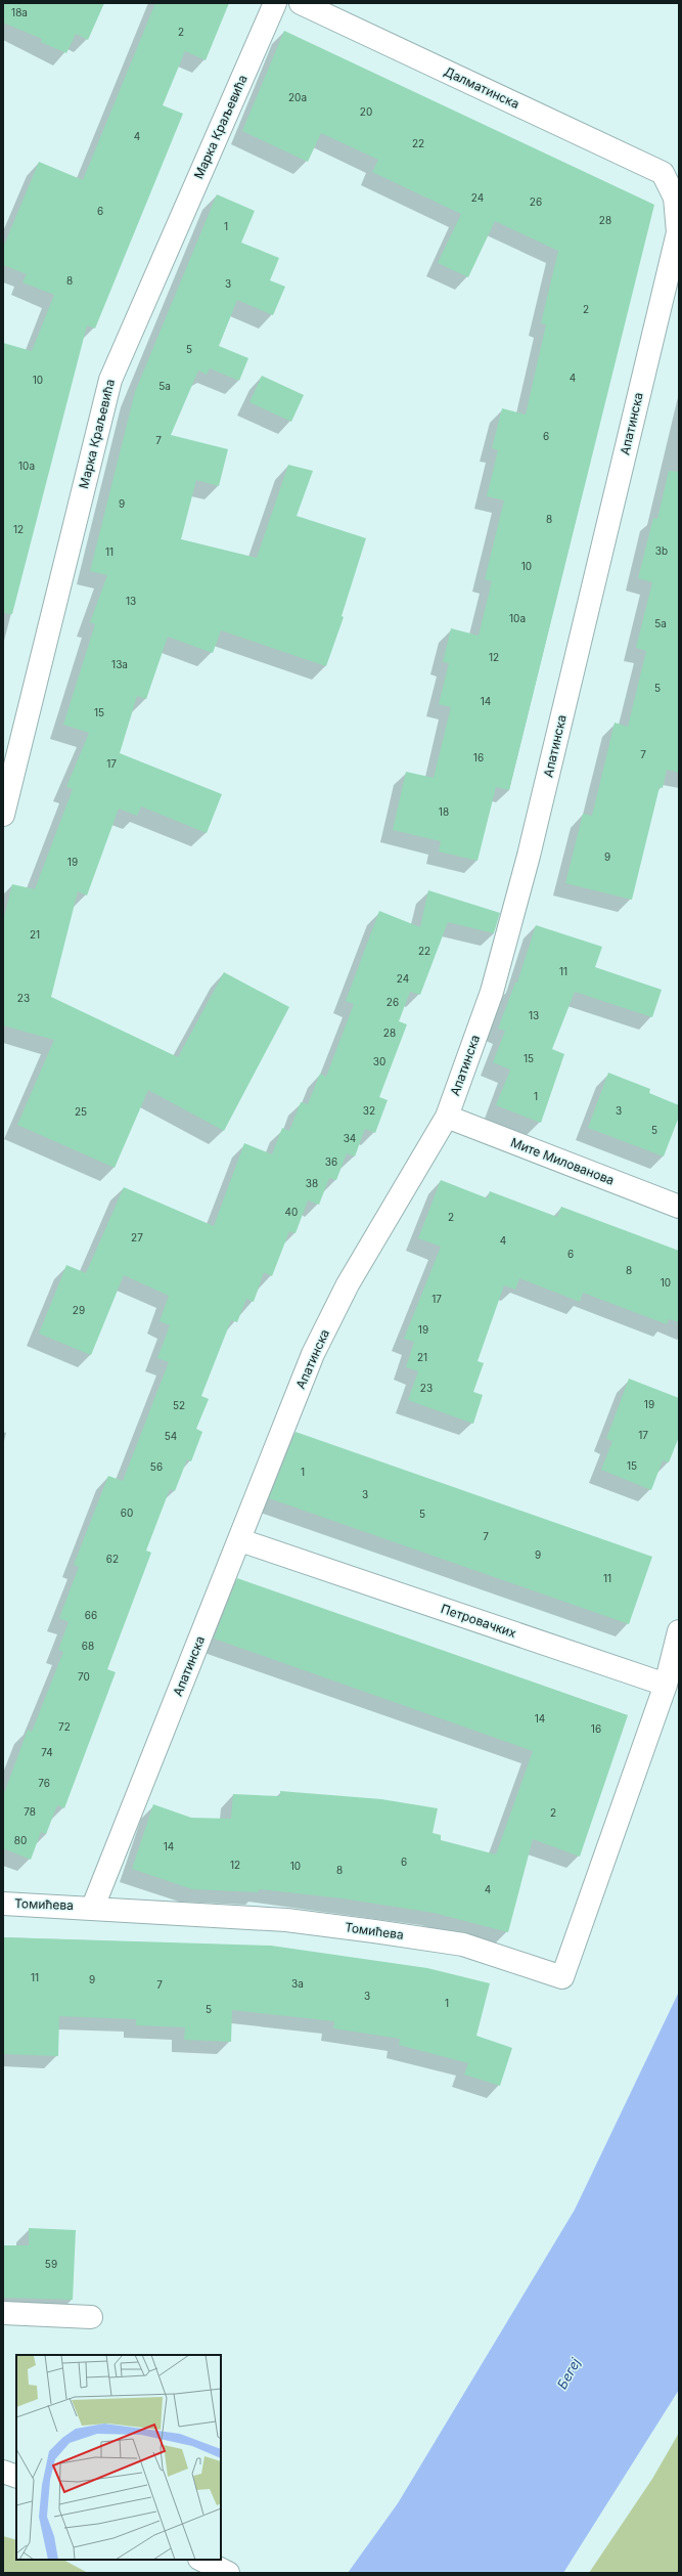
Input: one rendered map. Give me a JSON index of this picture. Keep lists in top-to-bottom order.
{
  "streets": {
    "street": [
      "Далматинска",
      "Марка Краљевића",
      "Апатинска",
      "Мите Милованова",
      "Петровачких",
      "Томићева"
    ]
  },
  "crossings": [
    ["Далматинска", "Апатинска"],
    ["Апатинска", "Мите Милованова"],
    ["Апатинска", "Петровачких"],
    ["Апатинска", "Томићева"],
    ["Петровачких", "Томићева"]
  ],
  "water": ["Бегеј"],
  "house_numbers": [
    "18a",
    "2",
    "20a",
    "20",
    "4",
    "22",
    "24",
    "26",
    "6",
    "28",
    "1",
    "8",
    "3",
    "2",
    "5",
    "4",
    "10",
    "5a",
    "6",
    "7",
    "10a",
    "9",
    "8",
    "12",
    "3b",
    "11",
    "10",
    "13",
    "10a",
    "5a",
    "12",
    "13a",
    "5",
    "14",
    "15",
    "7",
    "16",
    "17",
    "18",
    "9",
    "19",
    "21",
    "22",
    "11",
    "24",
    "23",
    "26",
    "13",
    "28",
    "15",
    "30",
    "1",
    "32",
    "3",
    "25",
    "5",
    "34",
    "36",
    "38",
    "40",
    "2",
    "27",
    "4",
    "6",
    "8",
    "10",
    "17",
    "29",
    "19",
    "21",
    "23",
    "19",
    "52",
    "17",
    "54",
    "15",
    "56",
    "1",
    "3",
    "60",
    "5",
    "7",
    "9",
    "62",
    "11",
    "66",
    "68",
    "70",
    "14",
    "72",
    "16",
    "74",
    "76",
    "78",
    "2",
    "80",
    "14",
    "6",
    "12",
    "10",
    "8",
    "4",
    "11",
    "9",
    "3a",
    "7",
    "3",
    "1",
    "5",
    "59"
  ]
}
